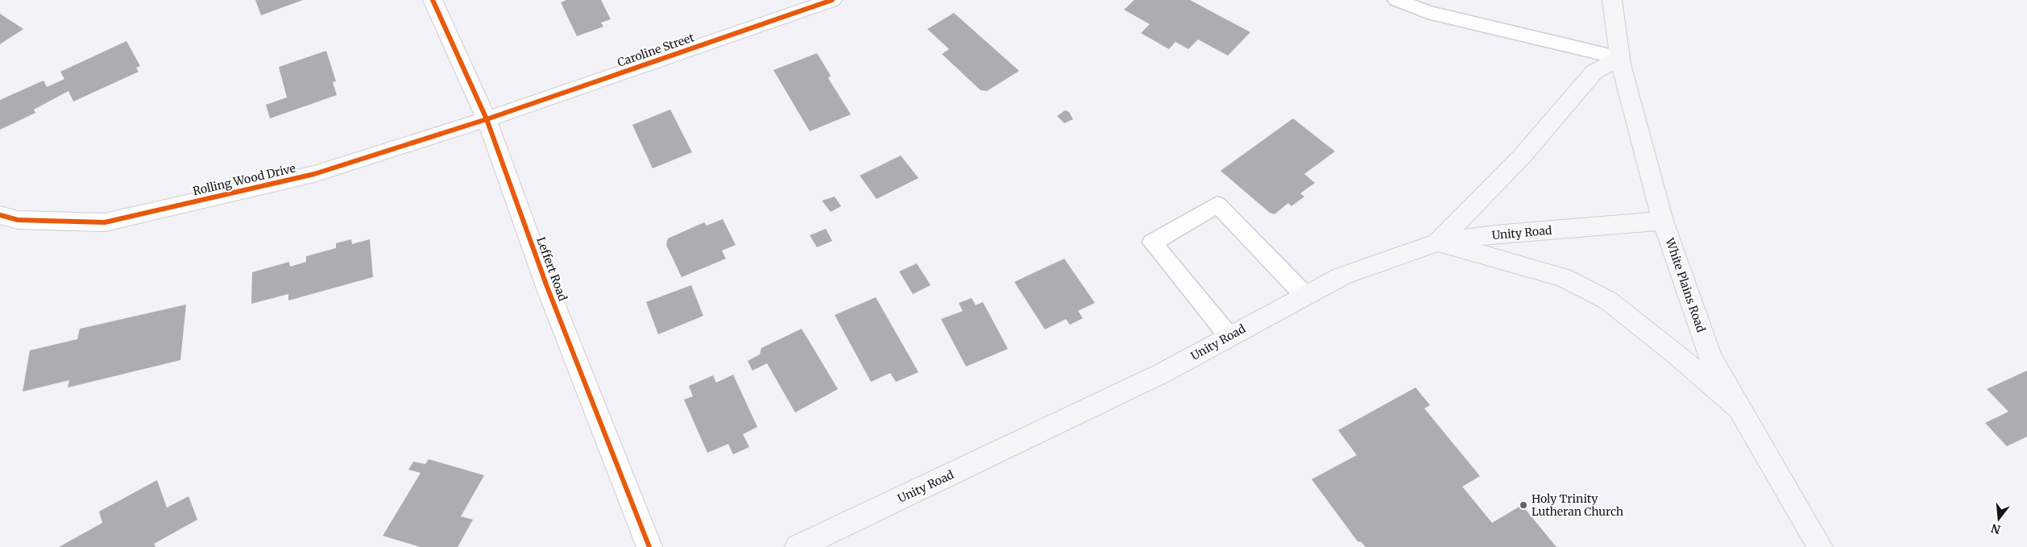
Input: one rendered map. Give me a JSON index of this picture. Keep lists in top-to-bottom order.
{
  "streets": {
    "main road": ["Unity Road", "White Plains Road"],
    "street": ["Caroline Street", "Rolling Wood Drive", "Leffert Road"]
  },
  "crossings": [
    ["Caroline Street", "Rolling Wood Drive"],
    ["Caroline Street", "Leffert Road"],
    ["Rolling Wood Drive", "Leffert Road"],
    ["Unity Road", "White Plains Road"]
  ],
  "places": ["Holy Trinity Lutheran Church"],
  "north": "bottom"
}
